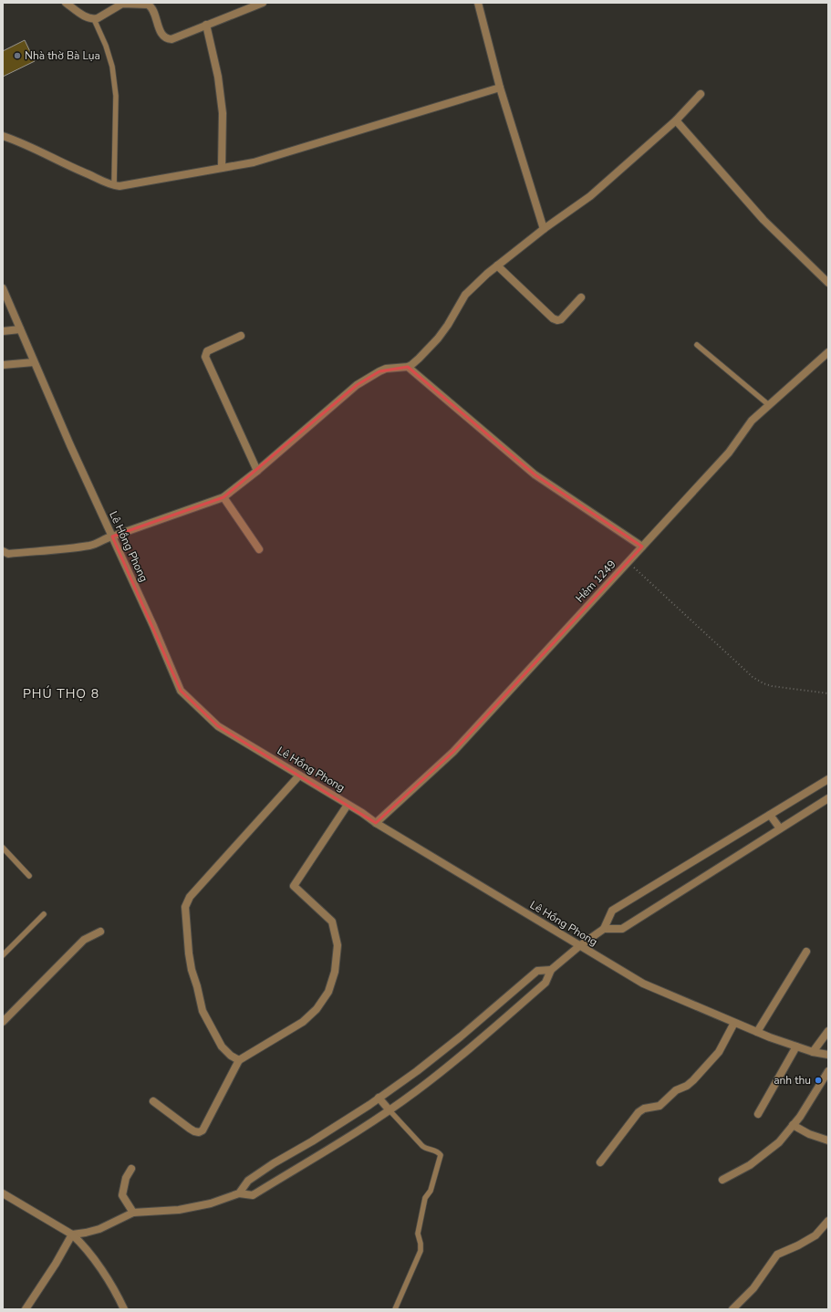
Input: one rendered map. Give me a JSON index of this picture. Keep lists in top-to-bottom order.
{
  "streets": {
    "street": ["Lê Hồng Phong", "Hẻm 1249"]
  },
  "crossings": [
    ["Lê Hồng Phong", "Hẻm 1249"]
  ],
  "districts": ["PHÚ THỌ 8"],
  "places": ["Nhà thờ Bà Lụa", "anh thu"]
}
